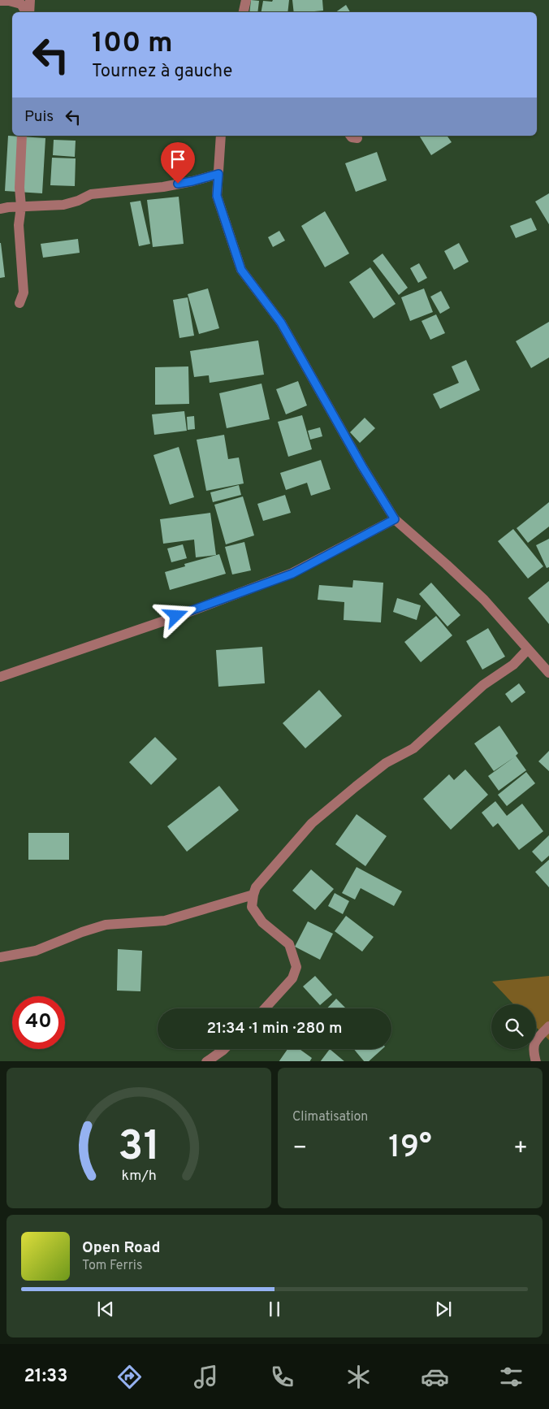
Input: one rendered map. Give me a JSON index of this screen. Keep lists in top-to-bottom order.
{
  "page": {
    "turn": ["100 m", "Tournez à gauche"],
    "then": "Puis",
    "limit": "40",
    "trip": "21:34 · 1 min · 280 m",
    "tile": "Climatisation",
    "heat": ["−", "19°", "+"],
    "song": ["Open Road", "Tom Ferris"],
    "tabs": "21:33",
    "gauge": ["31", "km/h"]
  }
}
